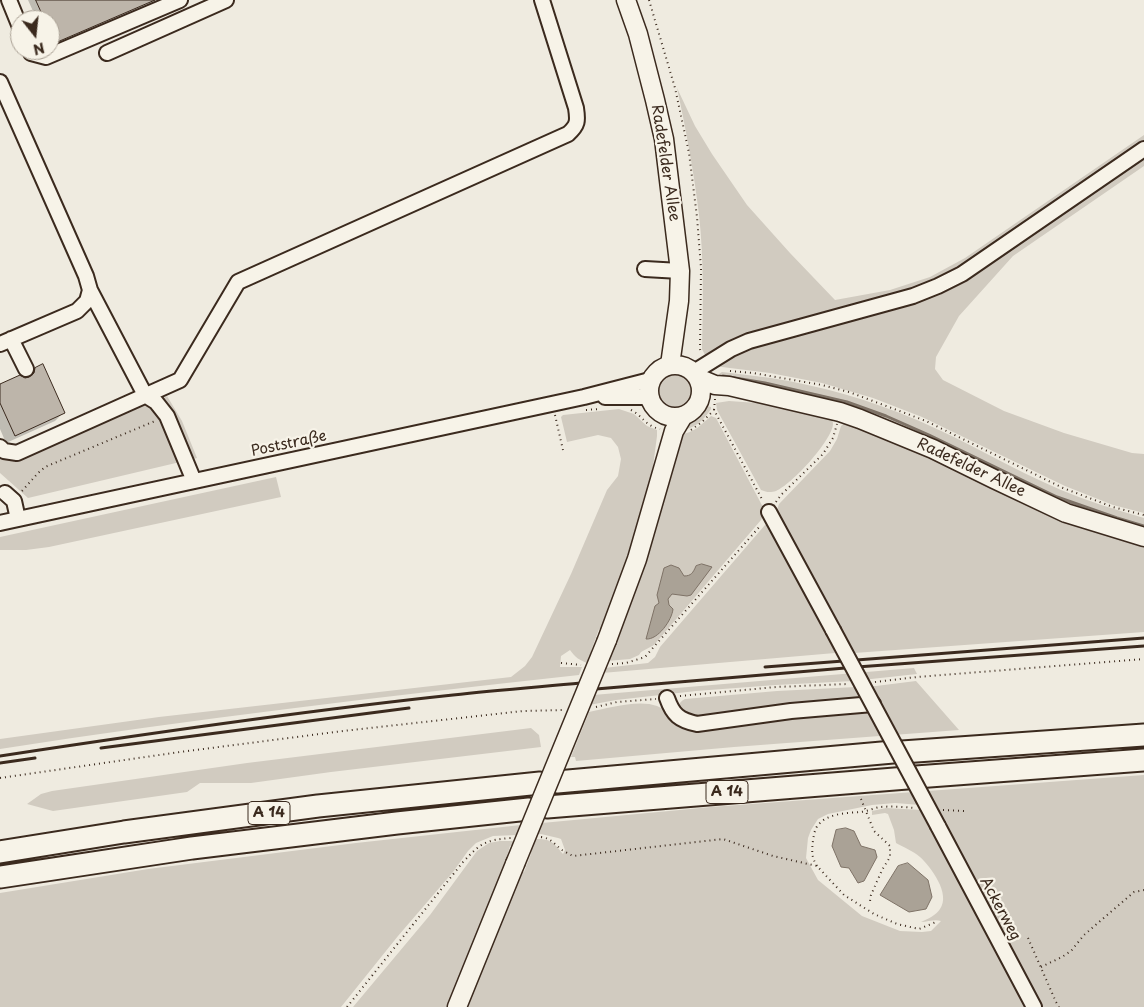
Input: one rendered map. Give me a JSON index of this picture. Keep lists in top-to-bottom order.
{
  "streets": {
    "highway": ["A 14"],
    "main road": ["Radefelder Allee"],
    "street": ["Poststraße", "Ackerweg"]
  },
  "crossings": [
    ["Radefelder Allee", "Poststraße"]
  ],
  "north": "bottom"
}
